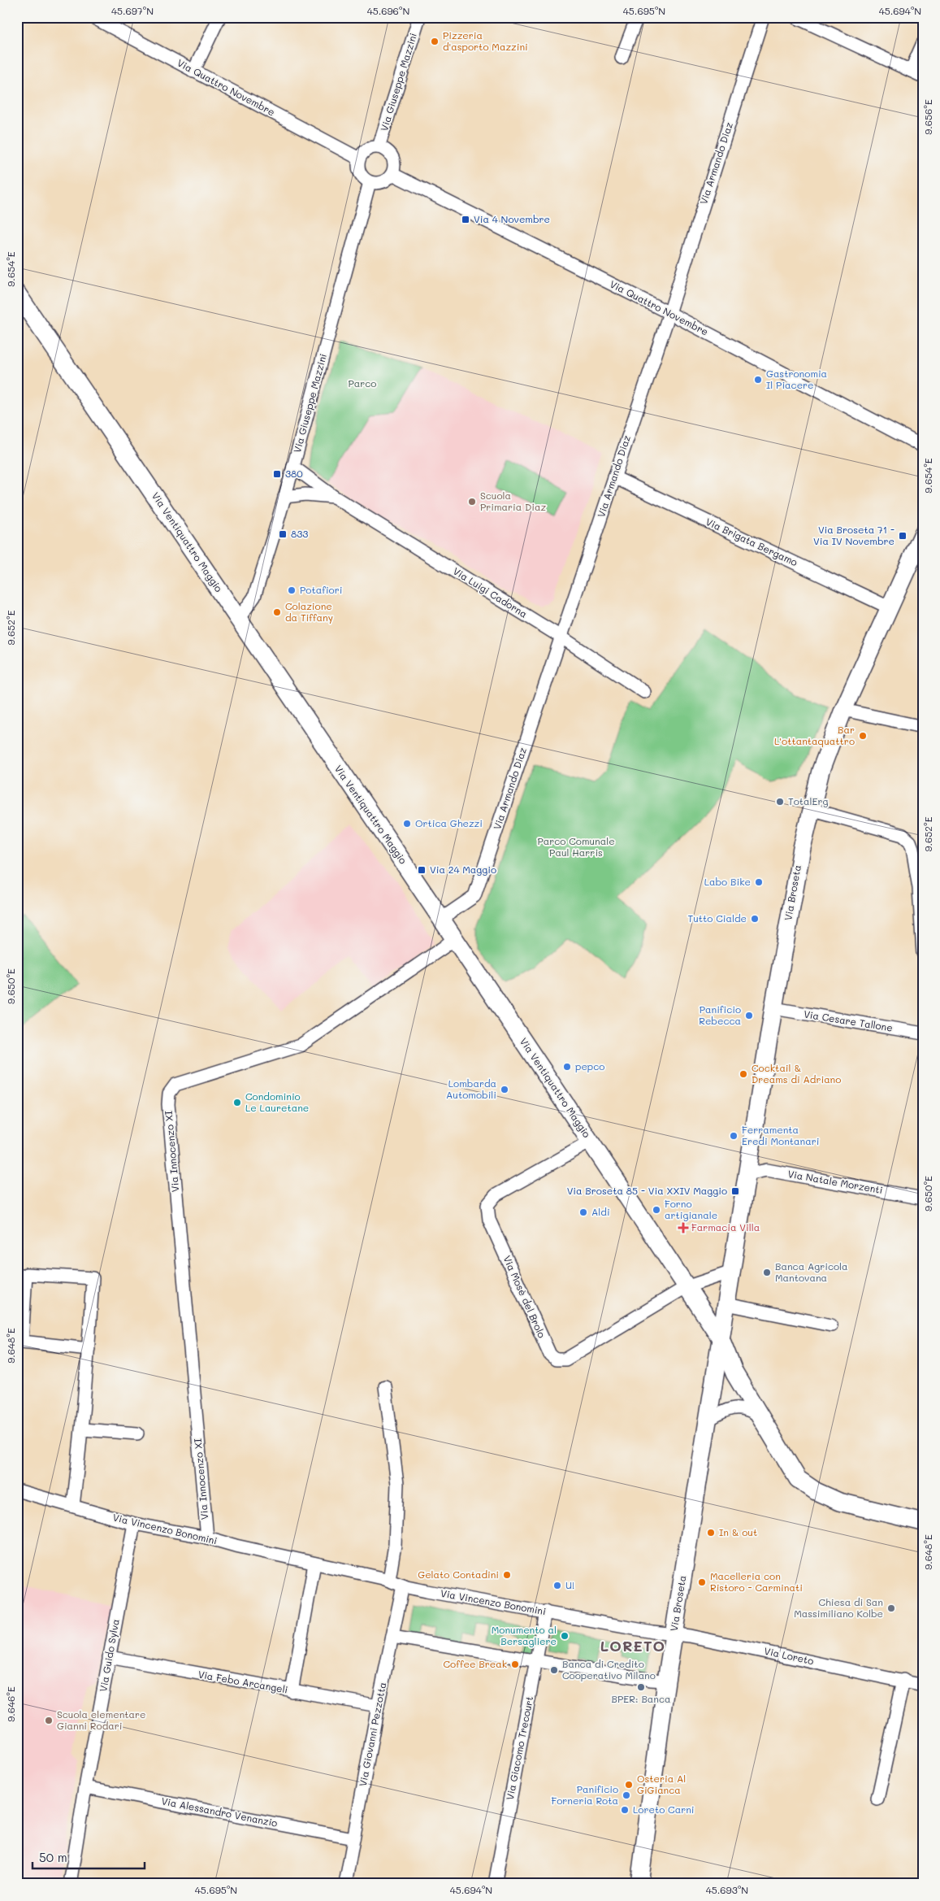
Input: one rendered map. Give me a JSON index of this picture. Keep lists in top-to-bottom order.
{
  "streets": {
    "street": [
      "Via Giuseppe Mazzini",
      "Via Quattro Novembre",
      "Via Armando Diaz",
      "Via Ventiquattro Maggio",
      "Via Brigata Bergamo",
      "Via Luigi Cadorna",
      "Via Broseta",
      "Via Cesare Tallone",
      "Via Innocenzo XI",
      "Via Natale Morzenti",
      "Via Mosè del Brolo",
      "Via Vincenzo Bonomini",
      "Via Guido Sylva",
      "Via Loreto",
      "Via Febo Arcangeli",
      "Via Giovanni Pezzotta",
      "Via Giacomo Trecourt",
      "Via Alessandro Venanzio"
    ]
  },
  "crossings": [
    ["Via Giuseppe Mazzini", "Via Quattro Novembre"],
    ["Via Giuseppe Mazzini", "Via Ventiquattro Maggio"],
    ["Via Giuseppe Mazzini", "Via Luigi Cadorna"],
    ["Via Quattro Novembre", "Via Armando Diaz"],
    ["Via Armando Diaz", "Via Ventiquattro Maggio"],
    ["Via Armando Diaz", "Via Brigata Bergamo"],
    ["Via Armando Diaz", "Via Luigi Cadorna"],
    ["Via Ventiquattro Maggio", "Via Broseta"],
    ["Via Ventiquattro Maggio", "Via Innocenzo XI"],
    ["Via Ventiquattro Maggio", "Via Mosè del Brolo"],
    ["Via Brigata Bergamo", "Via Broseta"],
    ["Via Broseta", "Via Cesare Tallone"],
    ["Via Broseta", "Via Natale Morzenti"],
    ["Via Broseta", "Via Vincenzo Bonomini"],
    ["Via Broseta", "Via Loreto"],
    ["Via Innocenzo XI", "Via Vincenzo Bonomini"],
    ["Via Vincenzo Bonomini", "Via Guido Sylva"],
    ["Via Vincenzo Bonomini", "Via Loreto"],
    ["Via Vincenzo Bonomini", "Via Giovanni Pezzotta"],
    ["Via Vincenzo Bonomini", "Via Giacomo Trecourt"],
    ["Via Guido Sylva", "Via Febo Arcangeli"],
    ["Via Guido Sylva", "Via Alessandro Venanzio"],
    ["Via Febo Arcangeli", "Via Giovanni Pezzotta"],
    ["Via Giovanni Pezzotta", "Via Alessandro Venanzio"]
  ],
  "districts": ["LORETO"],
  "parks": ["Parco", "Parco Comunale Paul Harris"],
  "places": {
    "other": [
      "Pizzeria d'asporto Mazzini",
      "Gastronomia Il Piacere",
      "Scuola Primaria Diaz",
      "Potafiori",
      "Colazione da Tiffany",
      "Bar L'ottantaquattro",
      "TotalErg",
      "Ortica Ghezzi",
      "Labo Bike",
      "Tutto Cialde",
      "Panificio Rebecca",
      "pepco",
      "Cocktail & Dreams di Adriano",
      "Lombarda Automobili",
      "Condominio Le Lauretane",
      "Ferramenta Eredi Montanari",
      "Forno artigianale",
      "Aldi",
      "Banca Agricola Mantovana",
      "In & out",
      "Gelato Contadini",
      "Macelleria con Ristoro - Carminati",
      "U!",
      "Chiesa di San Massimiliano Kolbe",
      "Monumento al Bersagliere",
      "Coffee Break",
      "Banca di Credito Cooperativo Milano",
      "BPER: Banca",
      "Scuola elementare Gianni Rodari",
      "Osteria Al GiGianca",
      "Panificio Forneria Rota",
      "Loreto Carni"
    ],
    "transit": [
      "Via 4 Novembre",
      "380",
      "833",
      "Via Broseta 71 - Via IV Novembre",
      "Via 24 Maggio",
      "Via Broseta 85 - Via XXIV Maggio"
    ],
    "health": ["Farmacia Villa"]
  },
  "scale_bar": "50 m",
  "coordinates": [
    "45.697°N",
    "45.696°N",
    "45.695°N",
    "45.694°N",
    "9.656°E",
    "9.654°E",
    "9.652°E",
    "9.650°E",
    "9.648°E",
    "9.646°E",
    "45.693°N"
  ]
}
